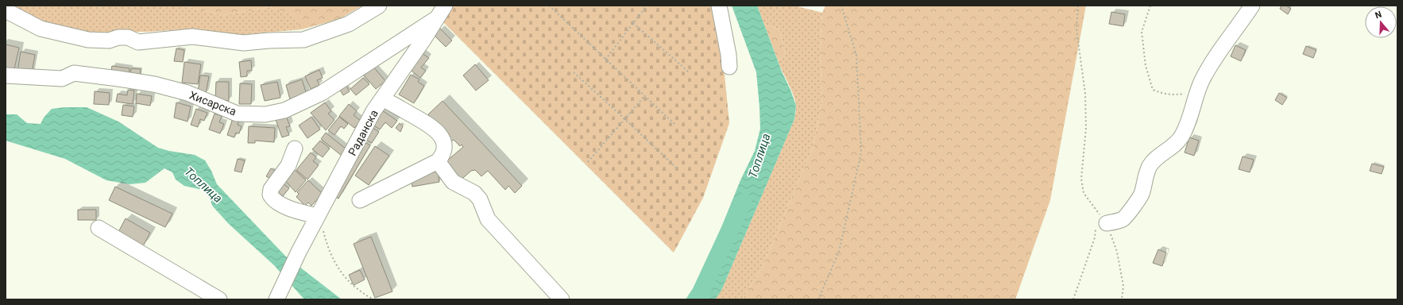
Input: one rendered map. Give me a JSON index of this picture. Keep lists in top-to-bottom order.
{
  "streets": {
    "street": ["Хисарска", "Раданска"]
  },
  "crossings": [
    ["Хисарска", "Раданска"]
  ],
  "water": ["Топлица"],
  "north": "top"
}
